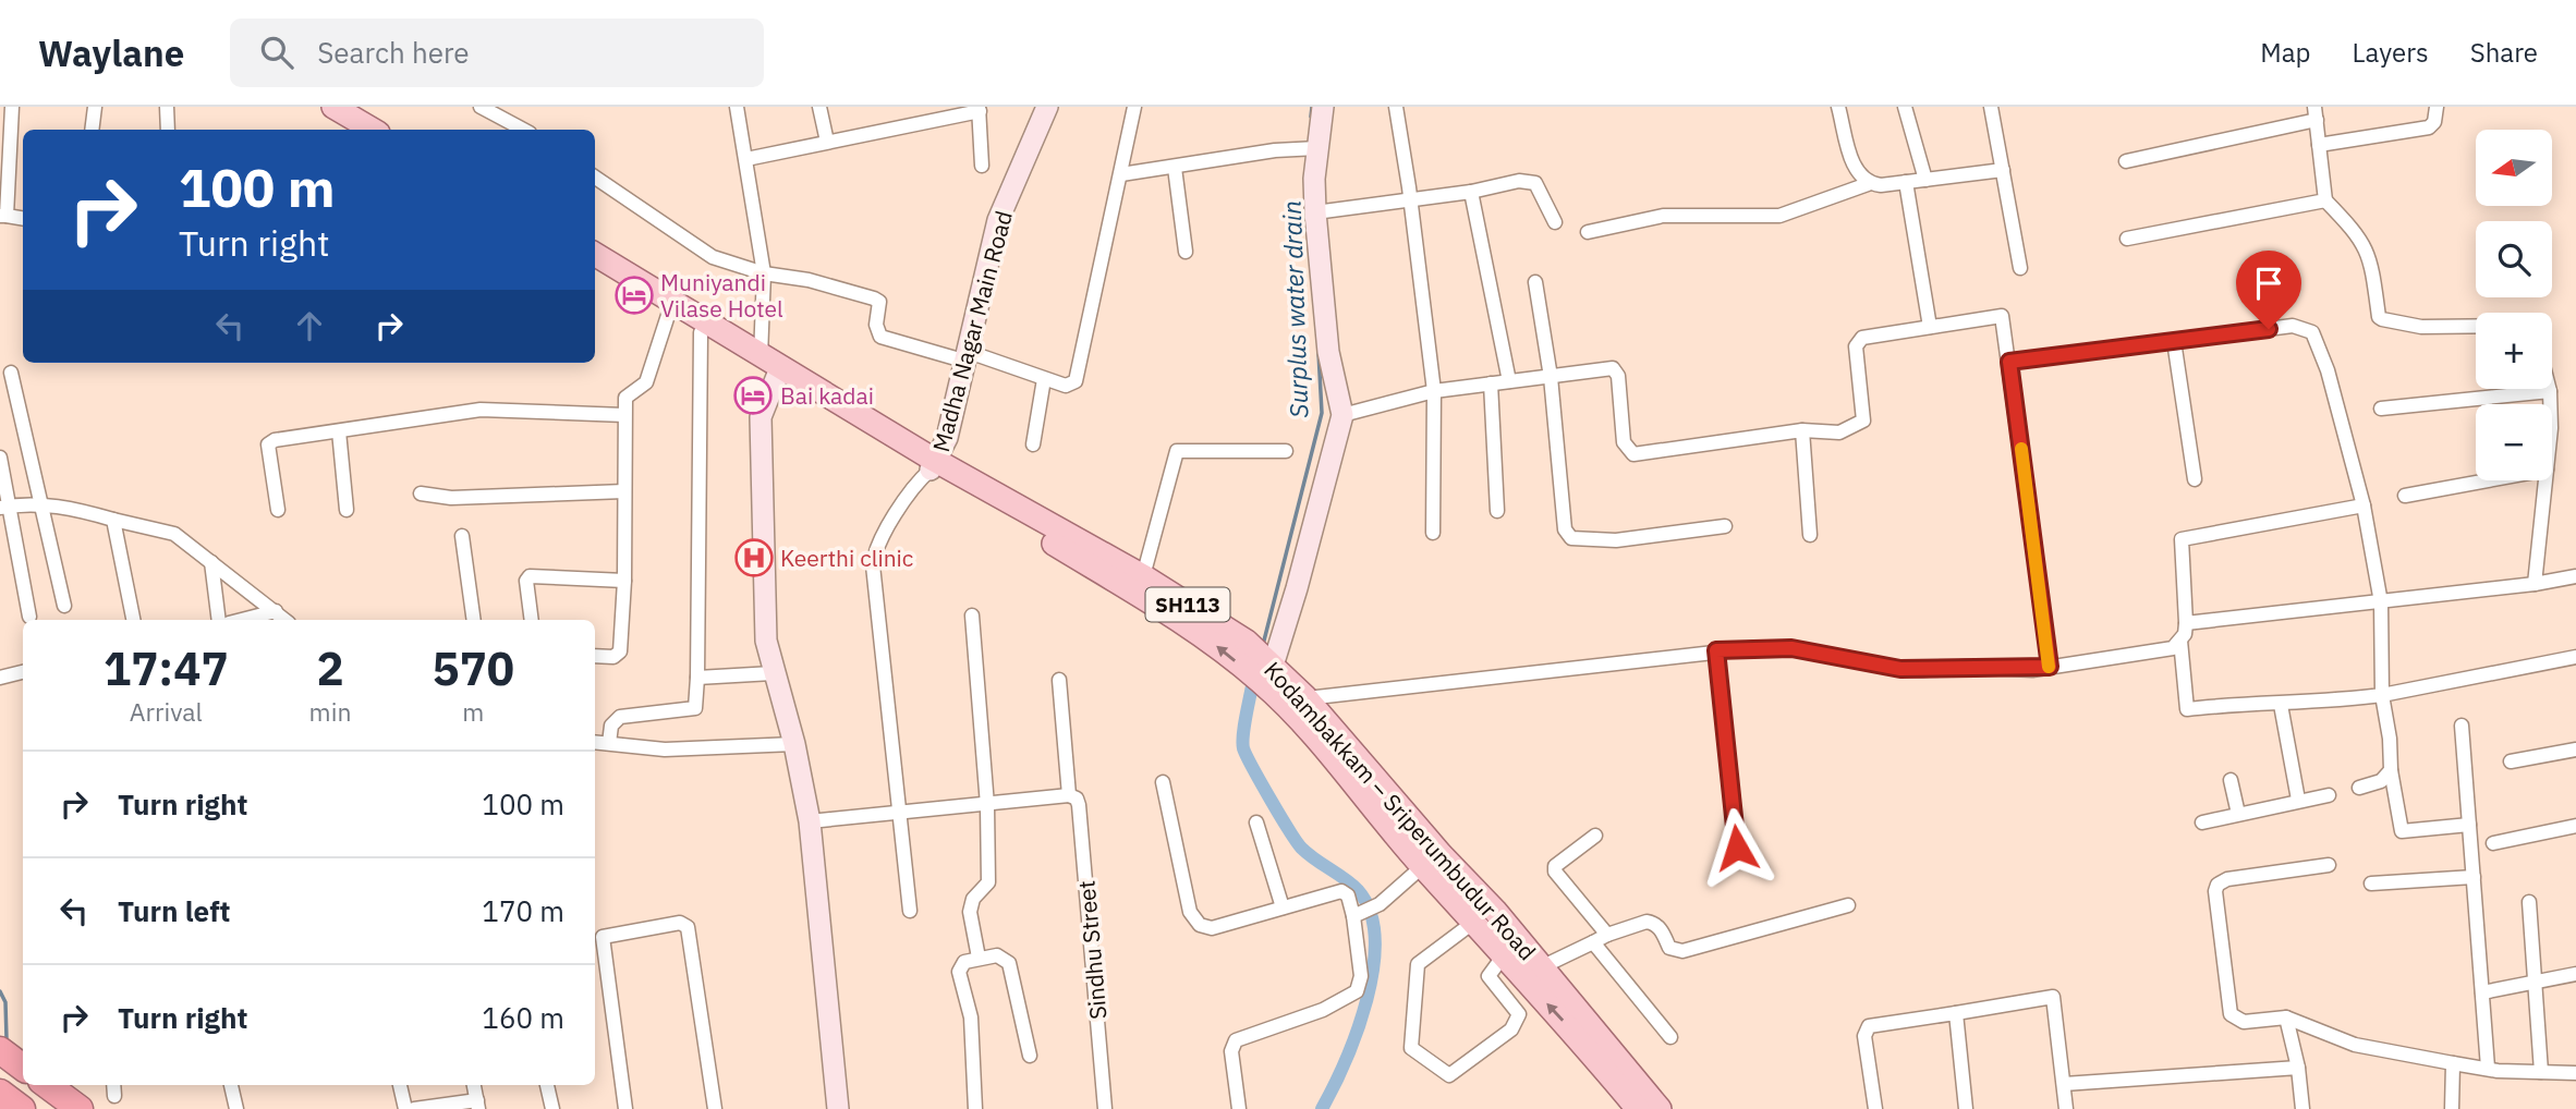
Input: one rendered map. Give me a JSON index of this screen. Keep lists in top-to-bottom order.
{
  "streets": {
    "main road": ["SH113", "Kodambakkam – Sriperumbudur Road"],
    "street": ["Madha Nagar Main Road", "Sindhu Street"]
  },
  "crossings": [
    ["Madha Nagar Main Road", "Kodambakkam – Sriperumbudur Road"]
  ],
  "water": ["Surplus water drain"],
  "places": {
    "hotel": ["Muniyandi Vilase Hotel", "Bai kadai"],
    "hospital": ["Keerthi clinic"]
  },
  "north": "left",
  "page": {
    "header": "Waylane",
    "search": "Search here",
    "nav": ["Map", "Layers", "Share"],
    "map_buttons": ["+", "−"],
    "turn": ["100 m", "Turn right"],
    "eta": [
      "17:47",
      "Arrival",
      "2",
      "min",
      "570",
      "m"
    ],
    "list": [
      {
        "name": "Turn right",
        "value": "100 m"
      },
      {
        "name": "Turn left",
        "value": "170 m"
      },
      {
        "name": "Turn right",
        "value": "160 m"
      }
    ]
  }
}
